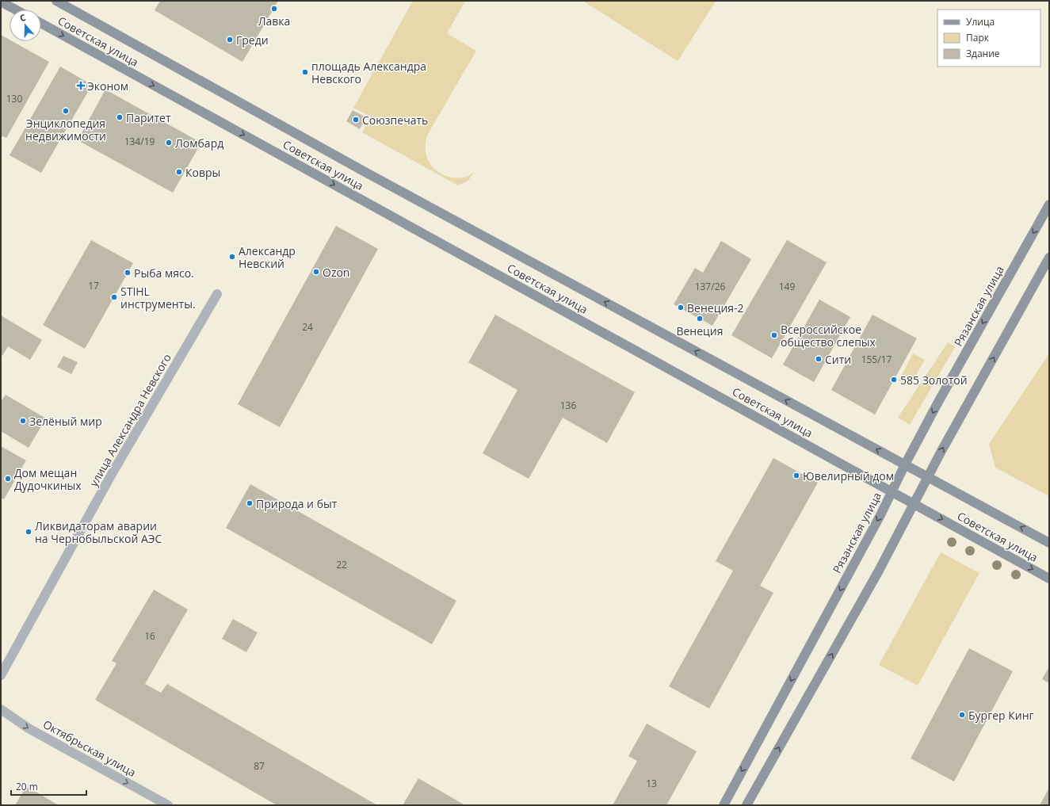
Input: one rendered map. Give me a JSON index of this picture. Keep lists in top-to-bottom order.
{
  "streets": {
    "main road": ["Советская улица", "Рязанская улица"],
    "street": ["улица Александра Невского", "Октябрьская улица"]
  },
  "crossings": [
    ["Советская улица", "Рязанская улица"]
  ],
  "one_way": ["Октябрьская улица"],
  "places": {
    "other": [
      "Лавка",
      "Греди",
      "площадь Александра Невского",
      "Энциклопедия недвижимости",
      "Паритет",
      "Союзпечать",
      "Ломбард",
      "Ковры",
      "Александр Невский",
      "Ozon",
      "Рыба мясо.",
      "STIHL инструменты.",
      "Венеция-2",
      "Венеция",
      "Всероссийское общество слепых",
      "Сити",
      "585 Золотой",
      "Зелёный мир",
      "Ювелирный дом",
      "Дом мещан Дудочкиных",
      "Природа и быт",
      "Ликвидаторам аварии на Чернобыльской АЭС",
      "Бургер Кинг"
    ],
    "health": ["Эконом"]
  },
  "house_numbers": [
    "130",
    "134/19",
    "17",
    "137/26",
    "149",
    "24",
    "155/17",
    "136",
    "22",
    "16",
    "87",
    "13"
  ],
  "legend": ["Улица", "Парк", "Здание"],
  "scale_bar": "20 m",
  "north": "top"
}
